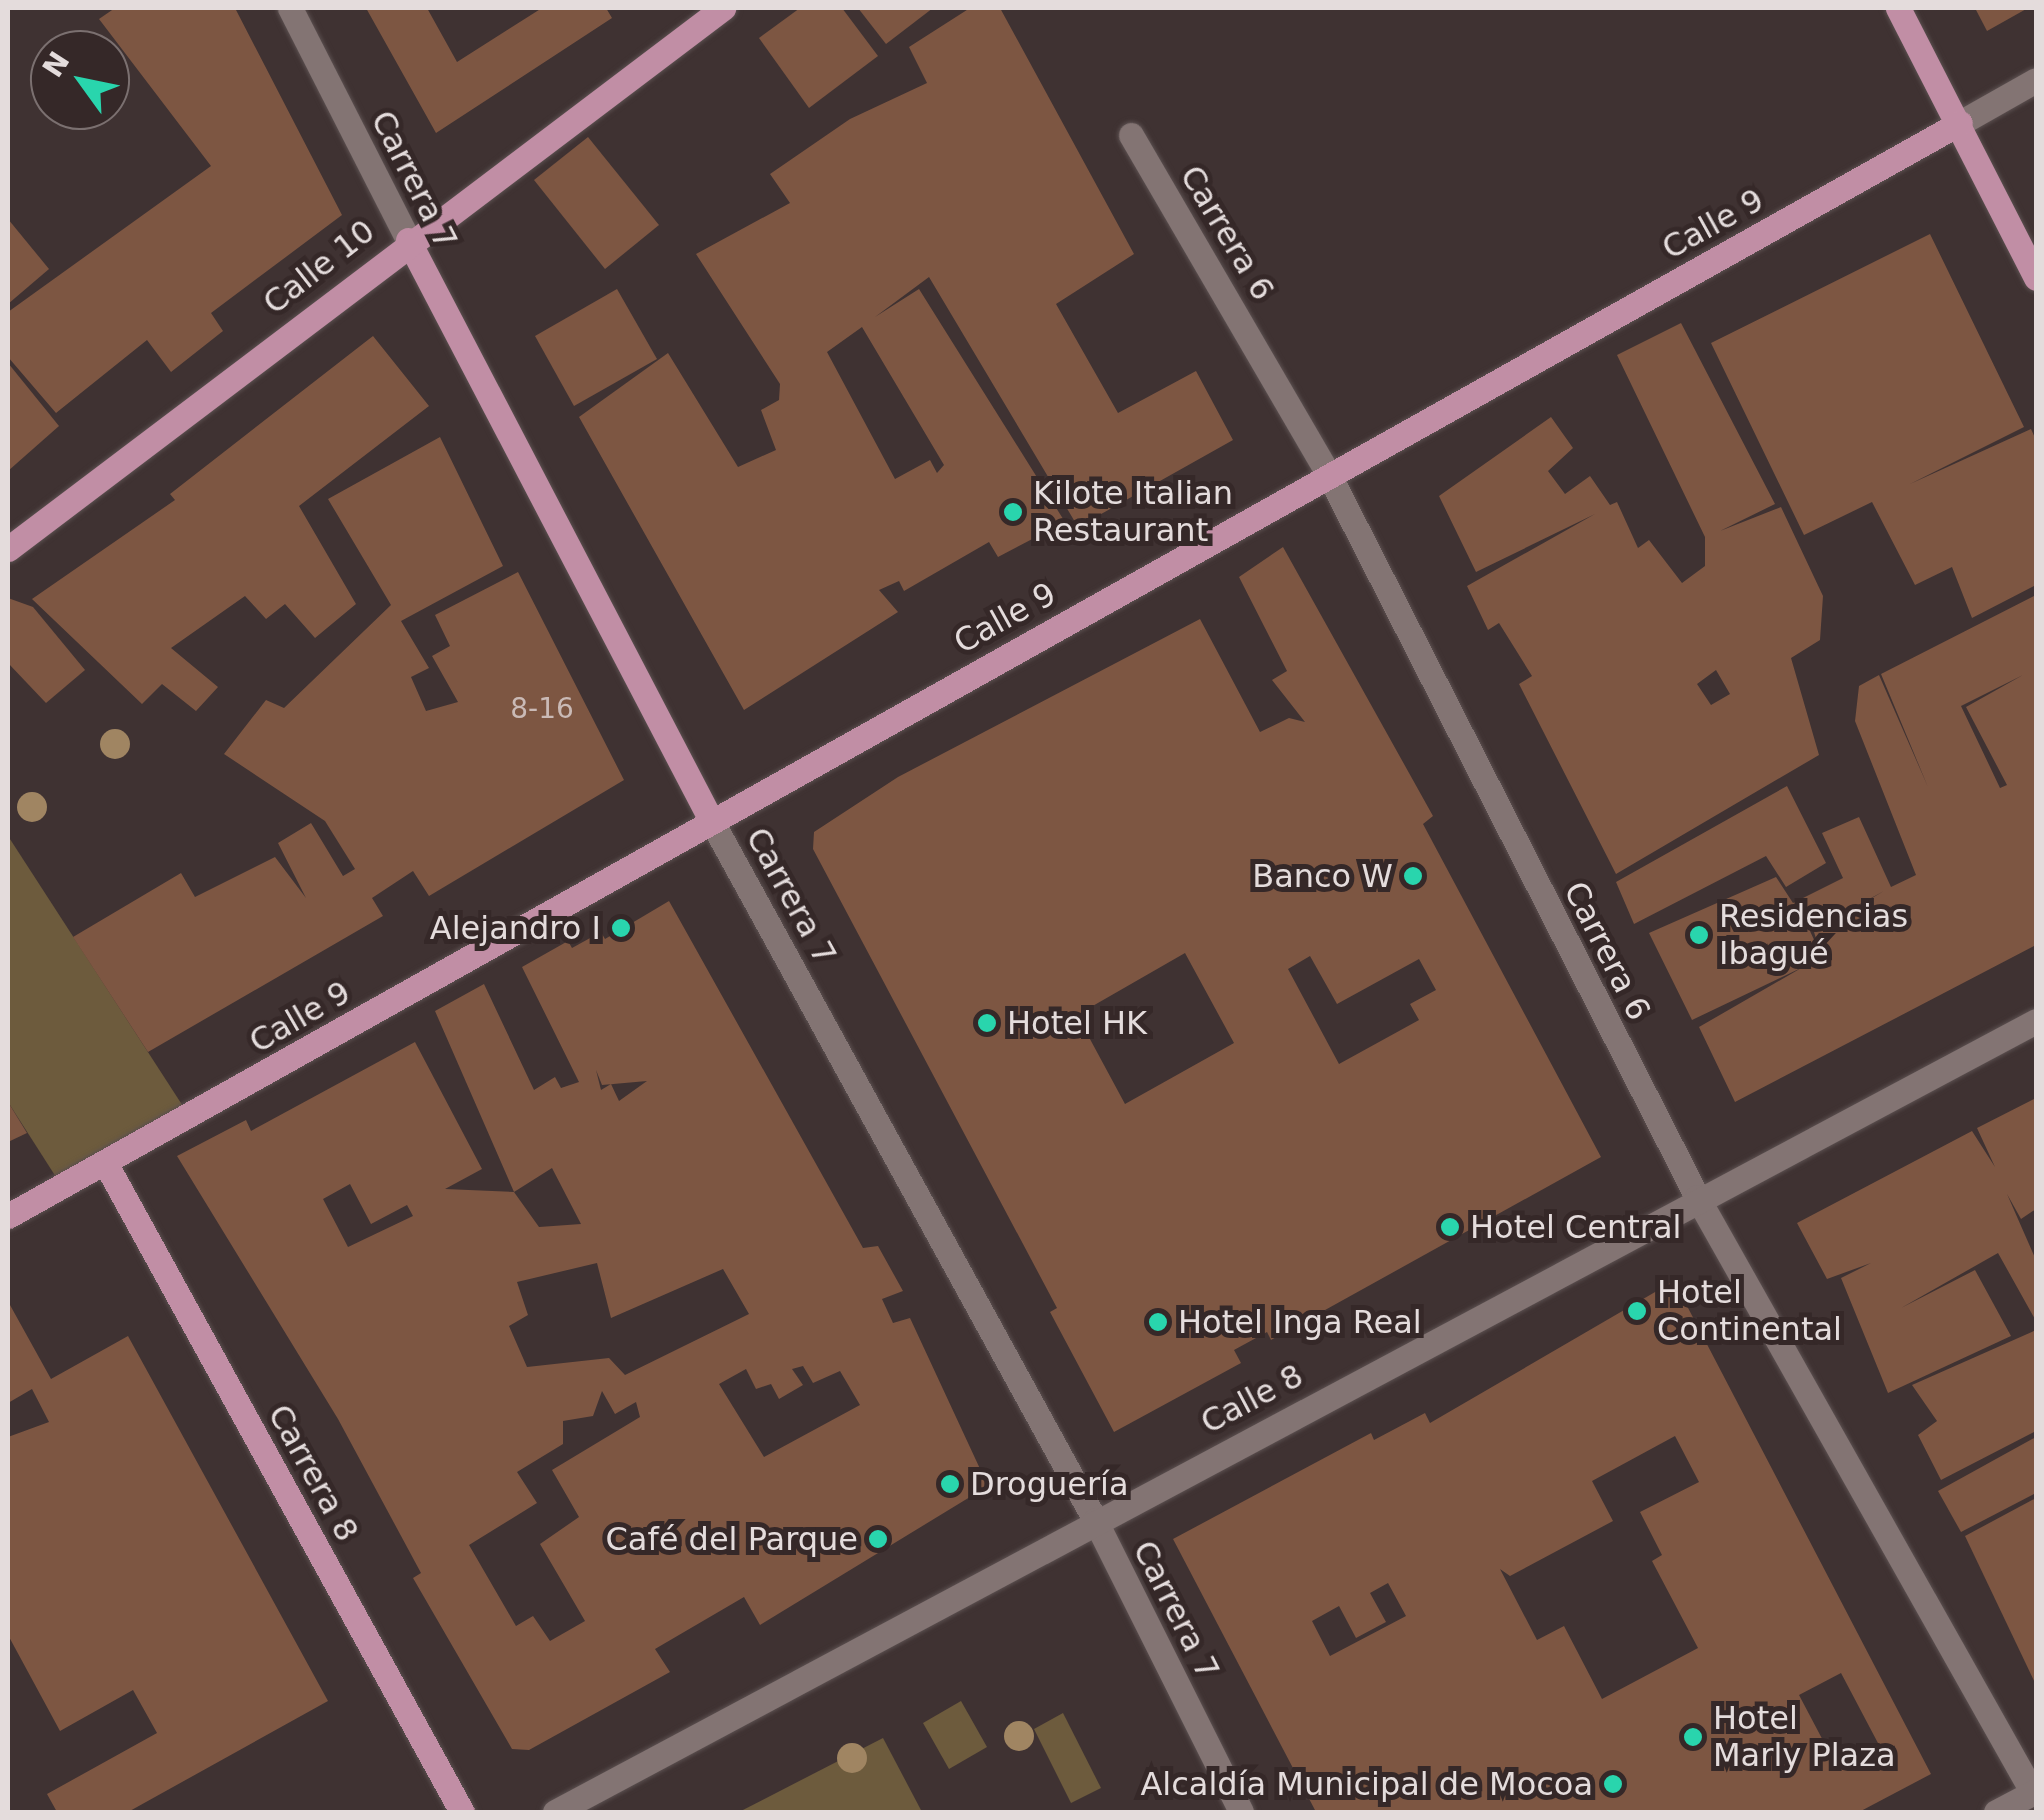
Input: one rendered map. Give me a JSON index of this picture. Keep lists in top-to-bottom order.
{
  "streets": {
    "main road": [
      "Carrera 7",
      "Calle 9",
      "Calle 10",
      "Carrera 8"
    ],
    "street": ["Carrera 6", "Calle 8"]
  },
  "crossings": [
    ["Carrera 7", "Calle 9"],
    ["Carrera 7", "Calle 10"],
    ["Carrera 7", "Calle 8"],
    ["Calle 9", "Carrera 6"],
    ["Calle 9", "Carrera 8"],
    ["Carrera 6", "Calle 8"]
  ],
  "places": [
    "Kilote Italian Restaurant",
    "Banco W",
    "Alejandro I",
    "Residencias Ibagué",
    "Hotel HK",
    "Hotel Central",
    "Hotel Continental",
    "Hotel Inga Real",
    "Droguería",
    "Café del Parque",
    "Hotel Marly Plaza",
    "Alcaldía Municipal de Mocoa"
  ],
  "house_numbers": ["8-16"],
  "north": "top left"
}
